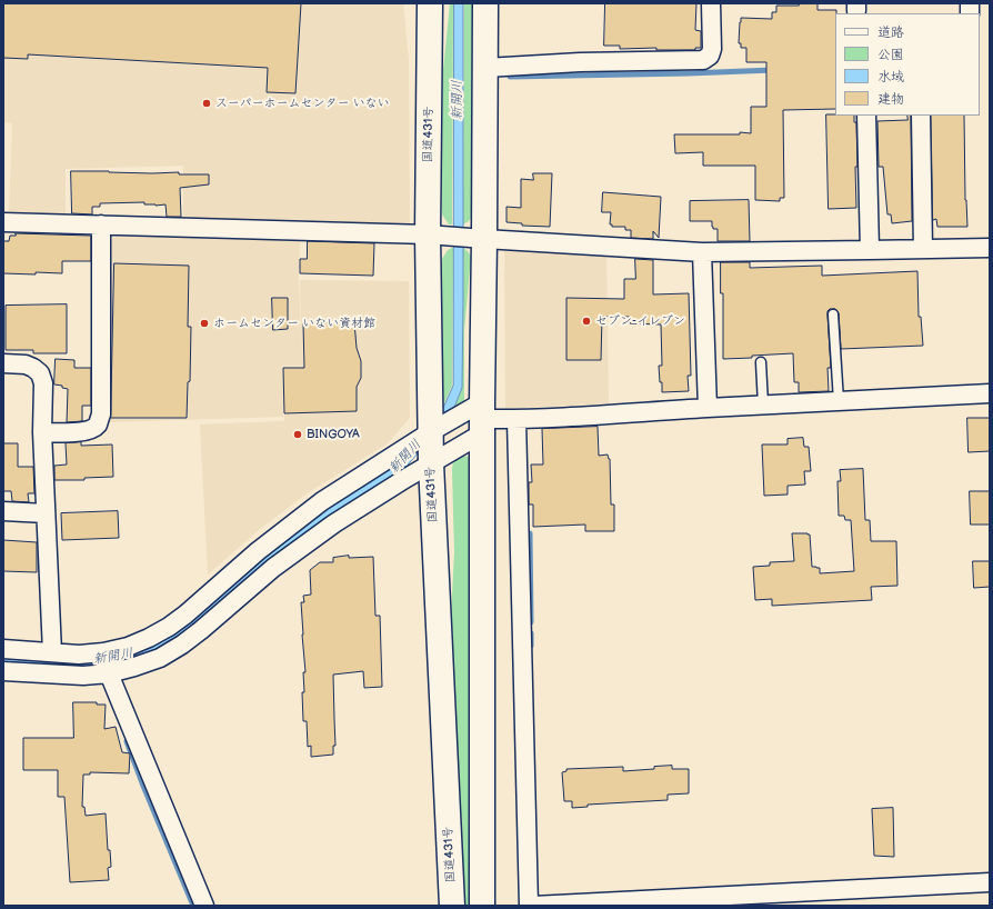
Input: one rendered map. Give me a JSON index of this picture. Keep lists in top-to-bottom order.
{
  "streets": {
    "highway": ["国道431号"]
  },
  "water": ["新開川"],
  "places": [
    "スーパーホームセンター いない",
    "セブン-イレブン",
    "ホームセンター いない資材館",
    "BINGOYA"
  ],
  "legend": [
    "道路",
    "公園",
    "水域",
    "建物"
  ]
}
